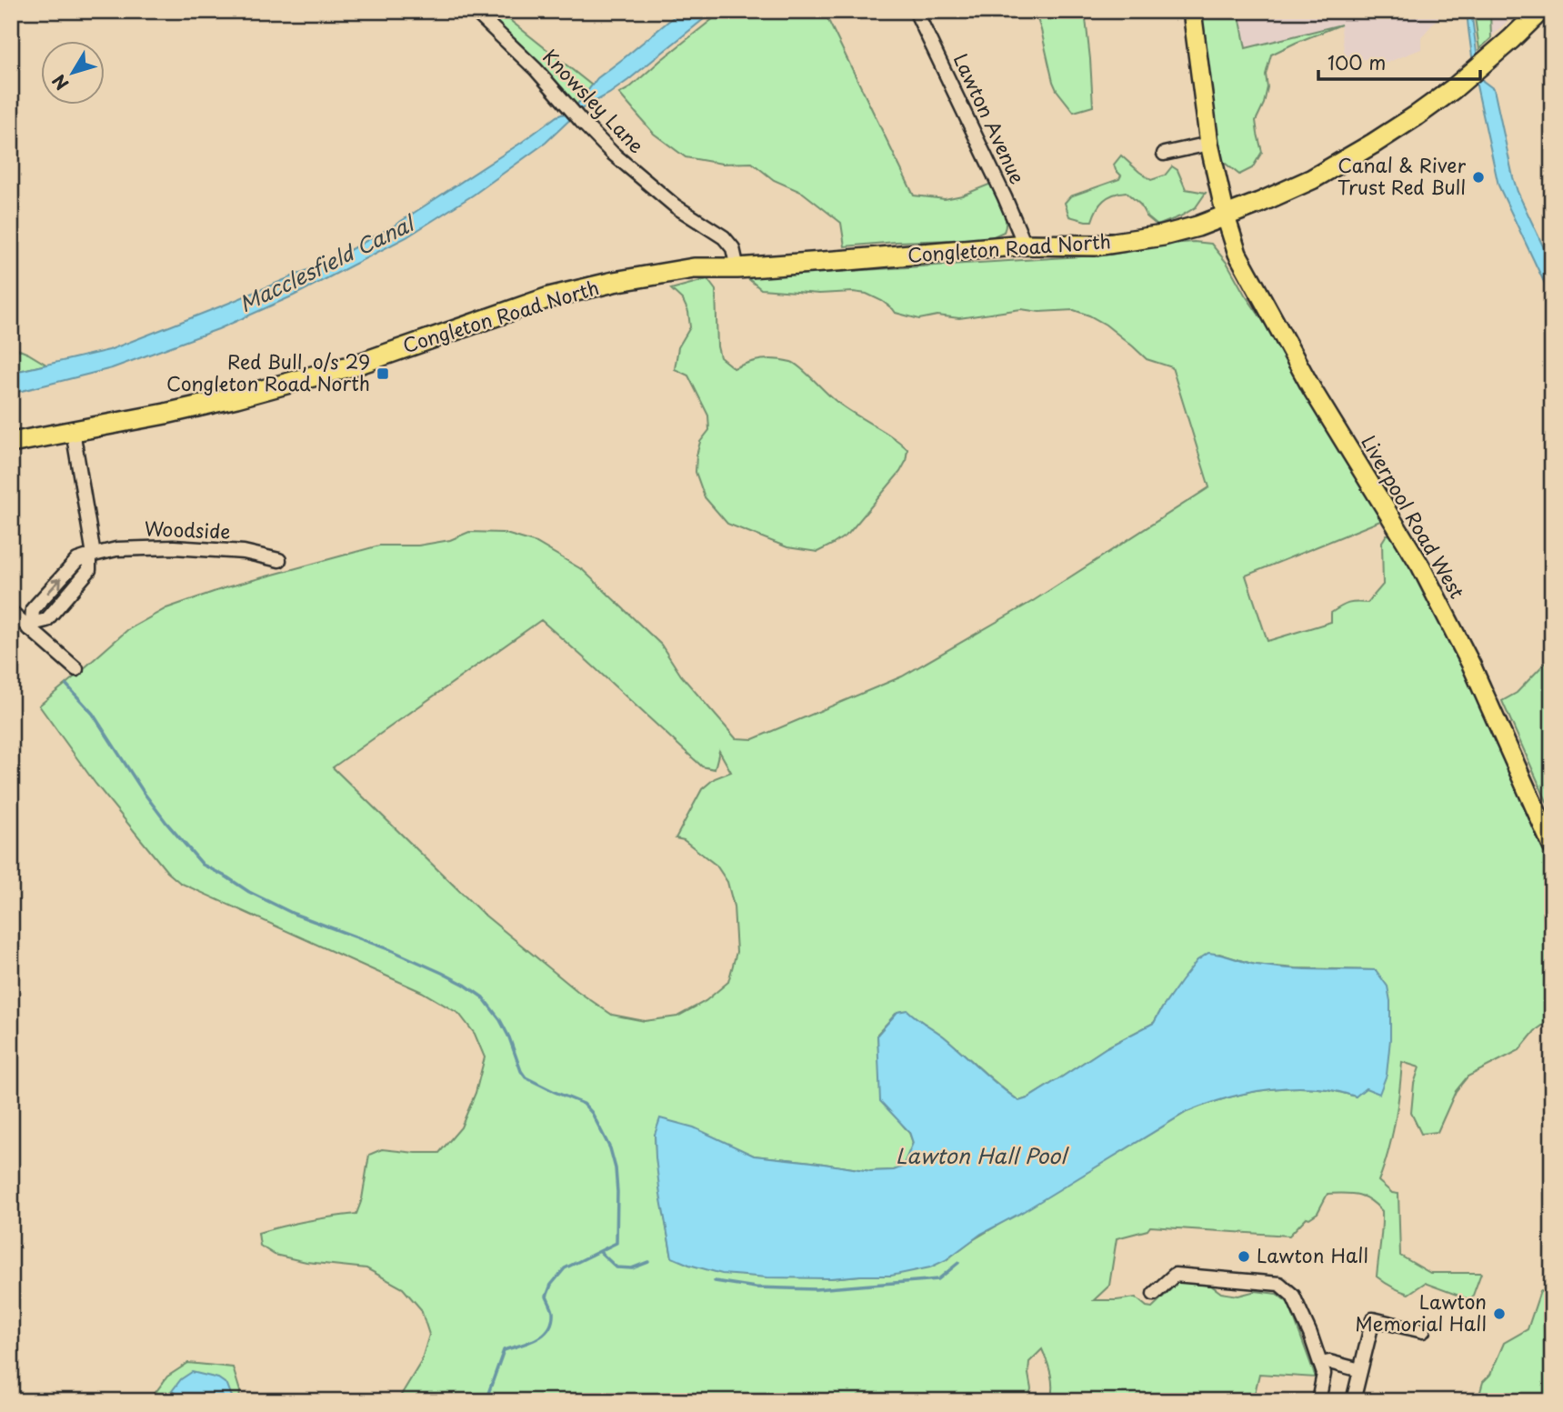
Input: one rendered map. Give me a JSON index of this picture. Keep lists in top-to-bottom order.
{
  "streets": {
    "highway": ["Congleton Road North"],
    "main road": ["Liverpool Road West"],
    "street": ["Knowsley Lane", "Lawton Avenue", "Woodside"]
  },
  "crossings": [
    ["Knowsley Lane", "Congleton Road North"],
    ["Lawton Avenue", "Congleton Road North"],
    ["Congleton Road North", "Liverpool Road West"]
  ],
  "water": ["Macclesfield Canal", "Lawton Hall Pool"],
  "places": {
    "other": ["Canal & River Trust Red Bull", "Lawton Hall", "Lawton Memorial Hall"],
    "transit": ["Red Bull, o/s 29 Congleton Road North"]
  },
  "scale_bar": "100 m",
  "north": "bottom left"
}
